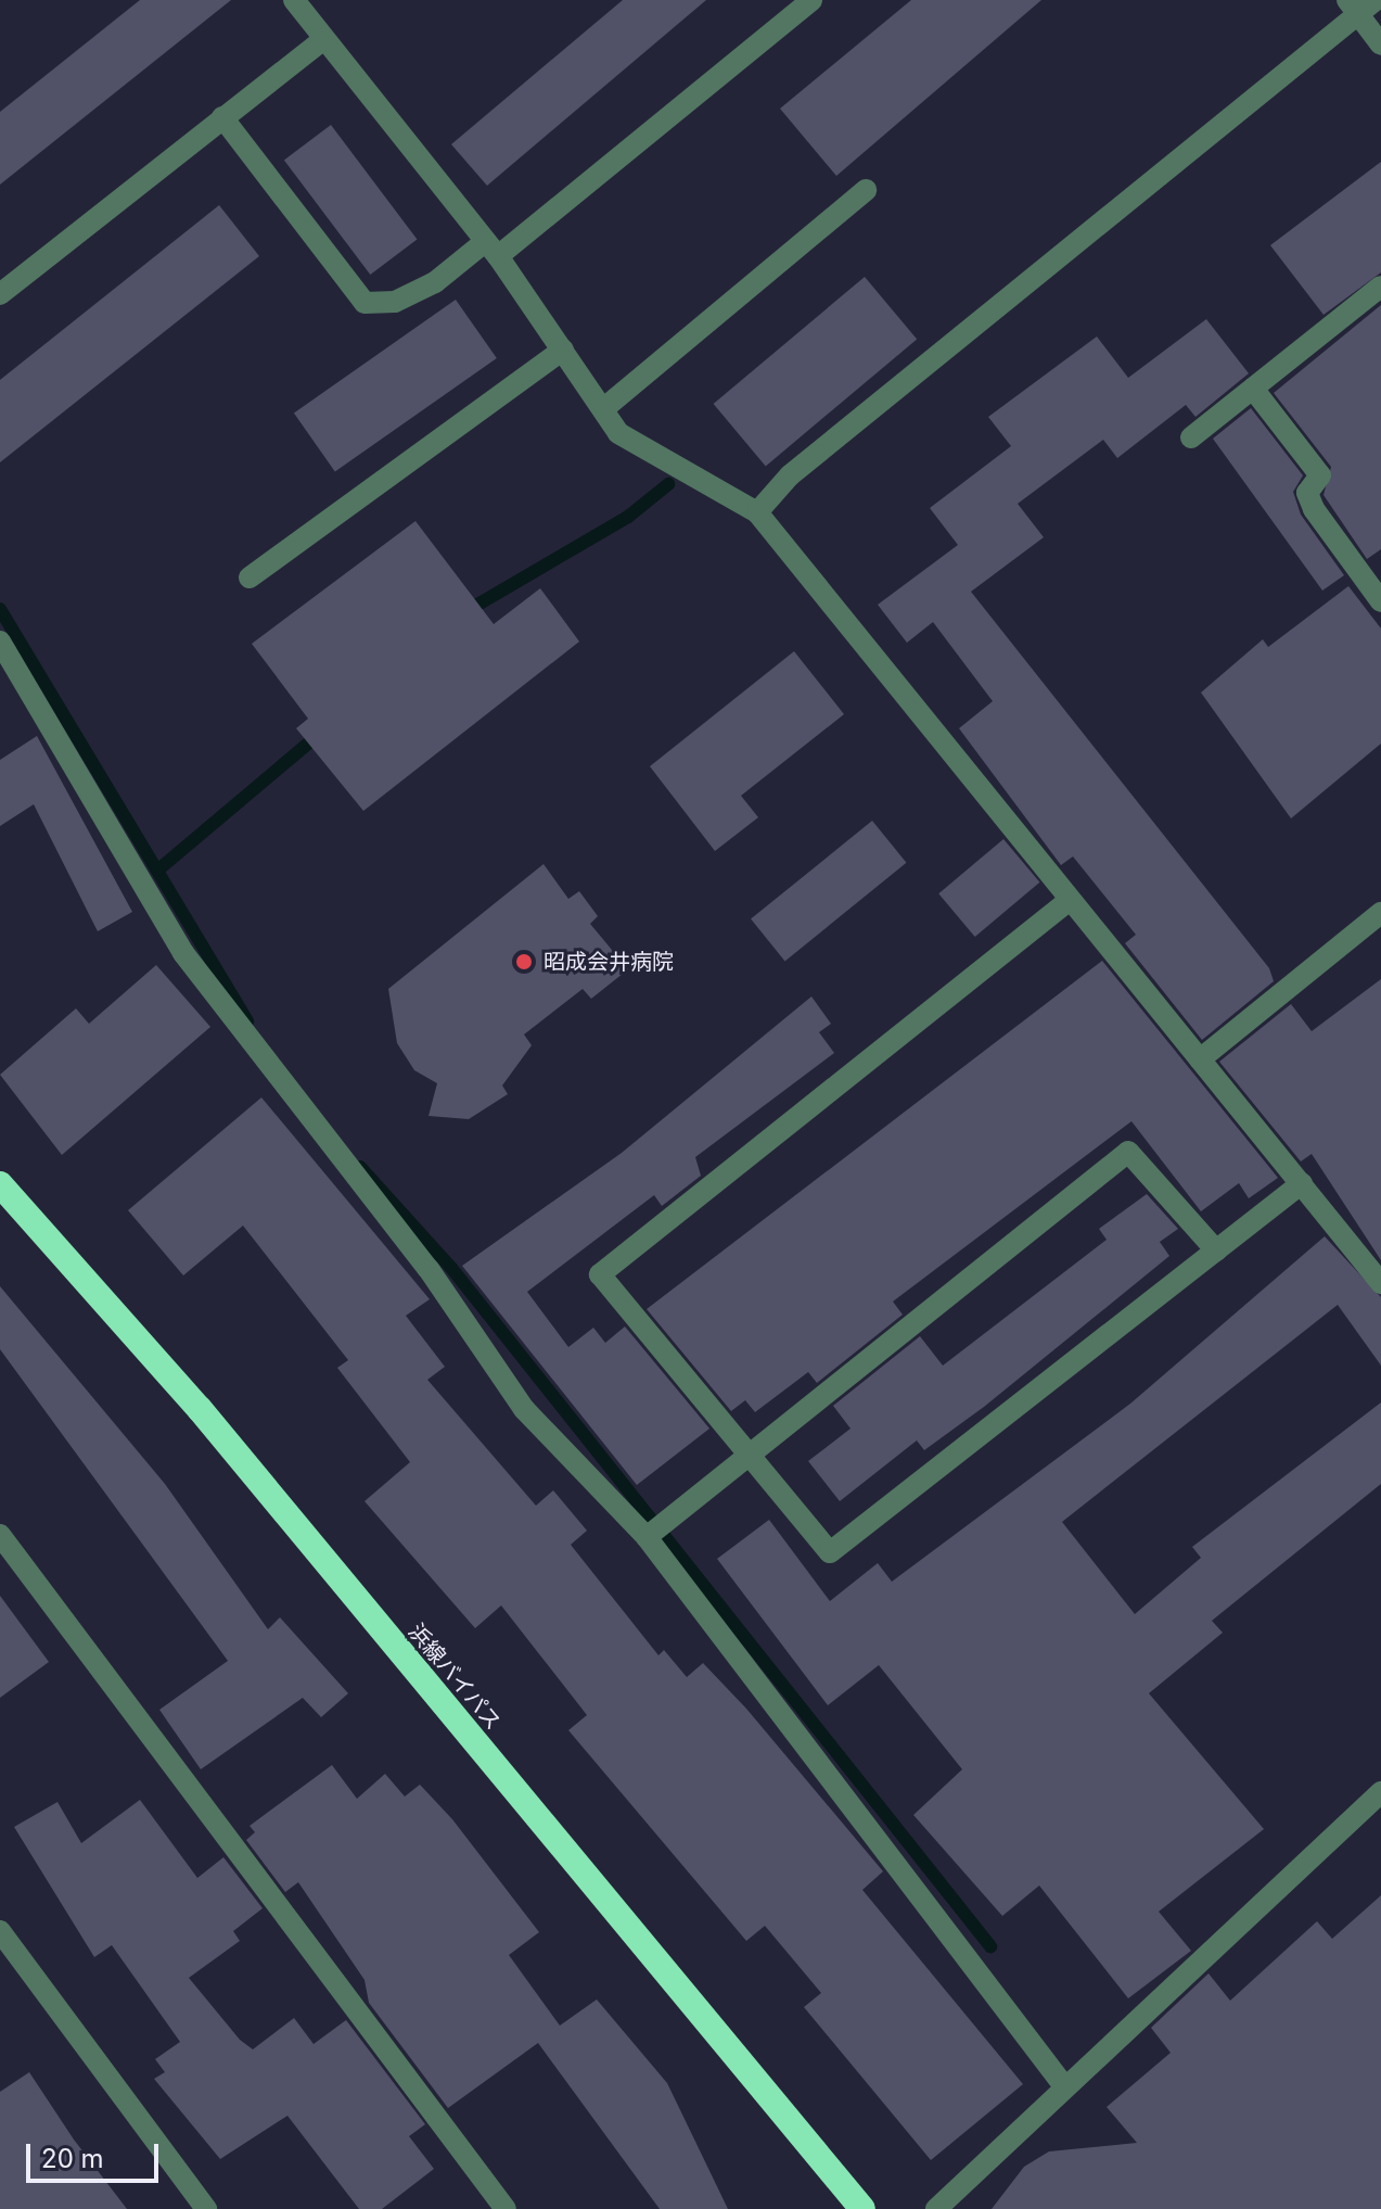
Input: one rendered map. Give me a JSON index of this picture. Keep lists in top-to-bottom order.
{
  "streets": {
    "highway": ["浜線バイパス"]
  },
  "places": ["昭成会井病院"],
  "scale_bar": "20 m"
}
